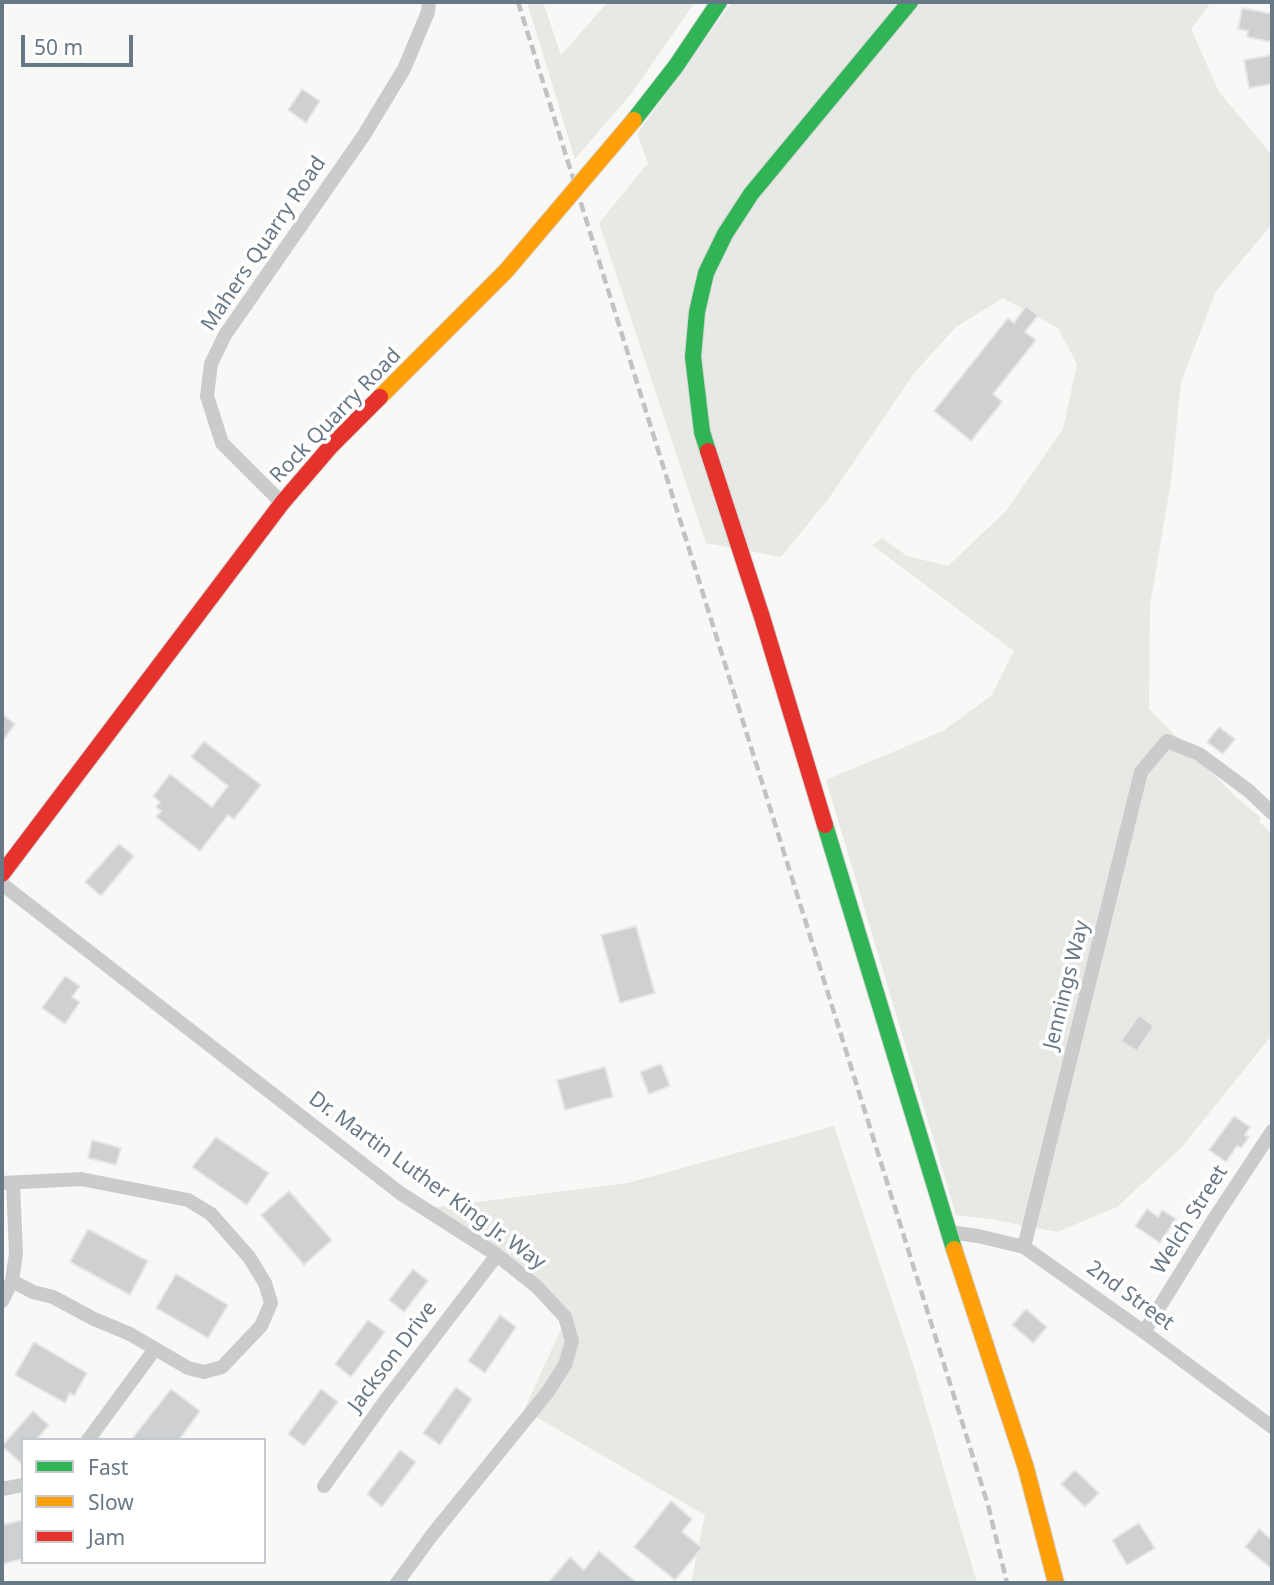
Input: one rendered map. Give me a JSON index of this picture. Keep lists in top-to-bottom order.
{
  "streets": {
    "street": [
      "Mahers Quarry Road",
      "Rock Quarry Road",
      "Jennings Way",
      "Dr. Martin Luther King Jr. Way",
      "Welch Street",
      "2nd Street",
      "Jackson Drive"
    ]
  },
  "crossings": [
    ["Mahers Quarry Road", "Rock Quarry Road"],
    ["Jennings Way", "2nd Street"],
    ["Dr. Martin Luther King Jr. Way", "Jackson Drive"],
    ["Welch Street", "2nd Street"]
  ],
  "legend": ["Fast", "Slow", "Jam"],
  "scale_bar": "50 m"
}
